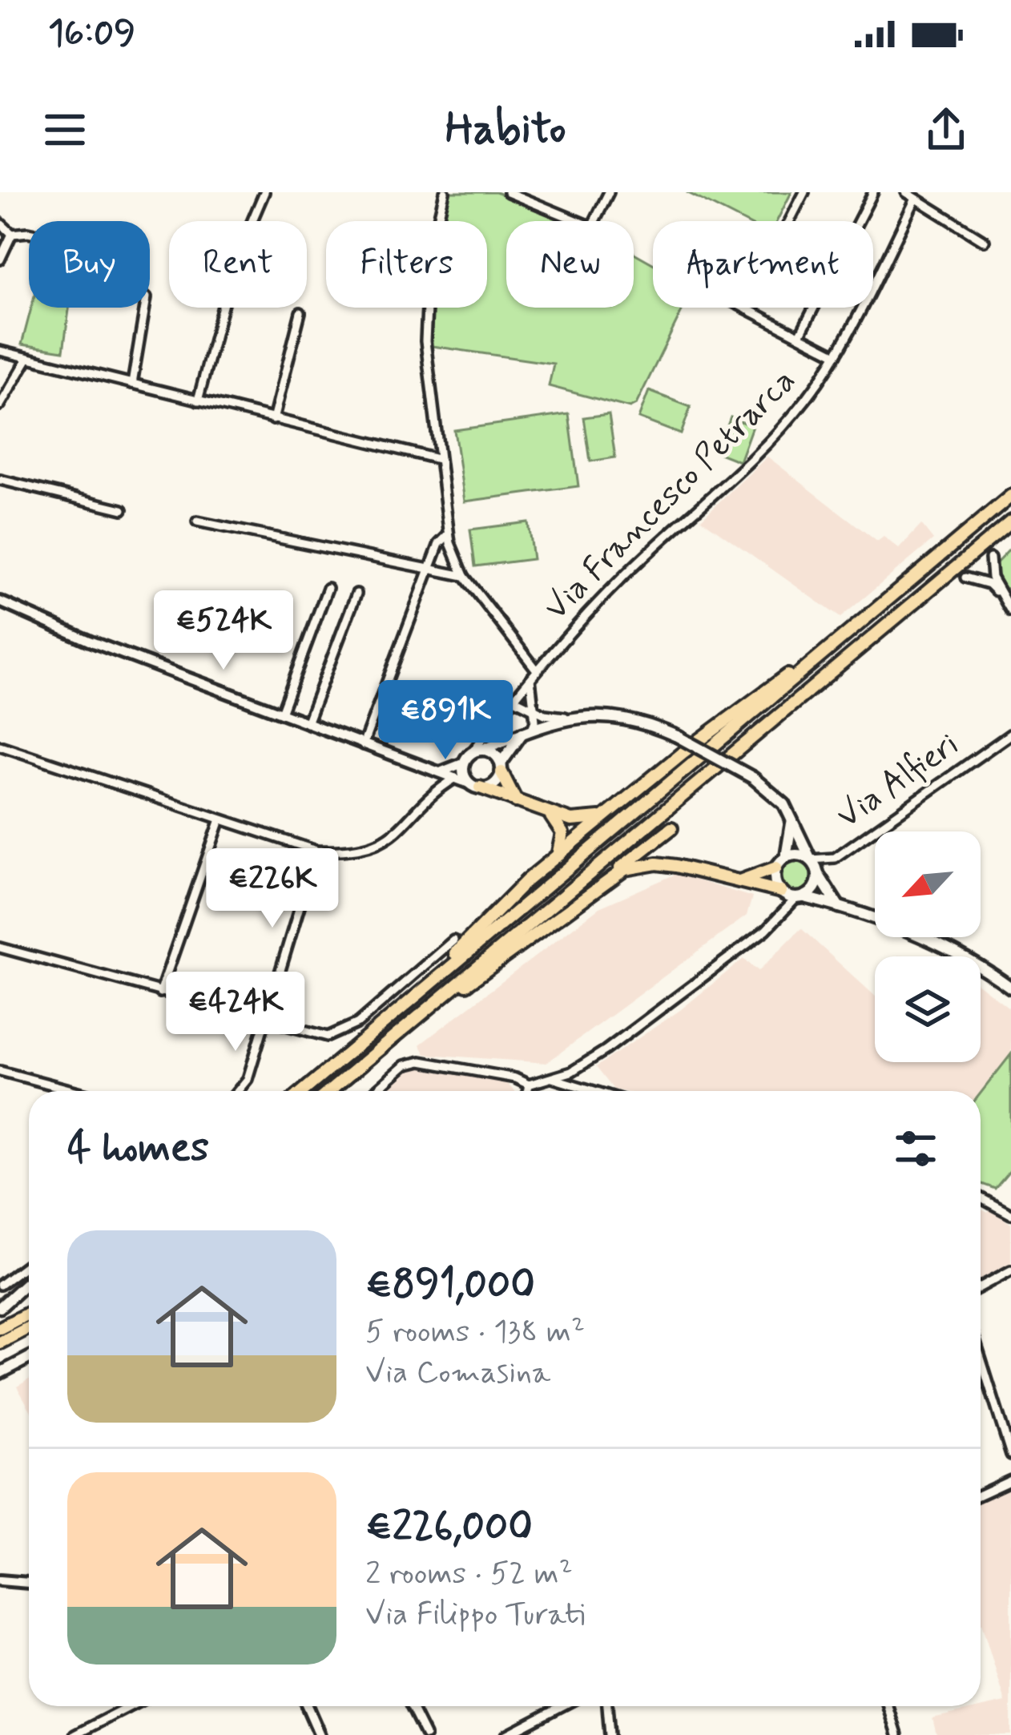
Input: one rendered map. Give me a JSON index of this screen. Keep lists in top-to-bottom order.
{
  "streets": {
    "street": ["Via Francesco Petrarca", "Via Alfieri"]
  },
  "north": "bottom left",
  "page": {
    "status": "16:09",
    "header": "Habito",
    "chip": [
      "Buy",
      "Rent",
      "Filters",
      "New",
      "Apartment"
    ],
    "price": [
      "€524K",
      "€891K",
      "€226K",
      "€424K"
    ],
    "heading": "4 homes",
    "list": [
      {
        "name": "€891,000",
        "note": "5 rooms · 138 m² · Via Comasina"
      },
      {
        "name": "€226,000",
        "note": "2 rooms · 52 m² · Via Filippo Turati"
      }
    ]
  }
}
